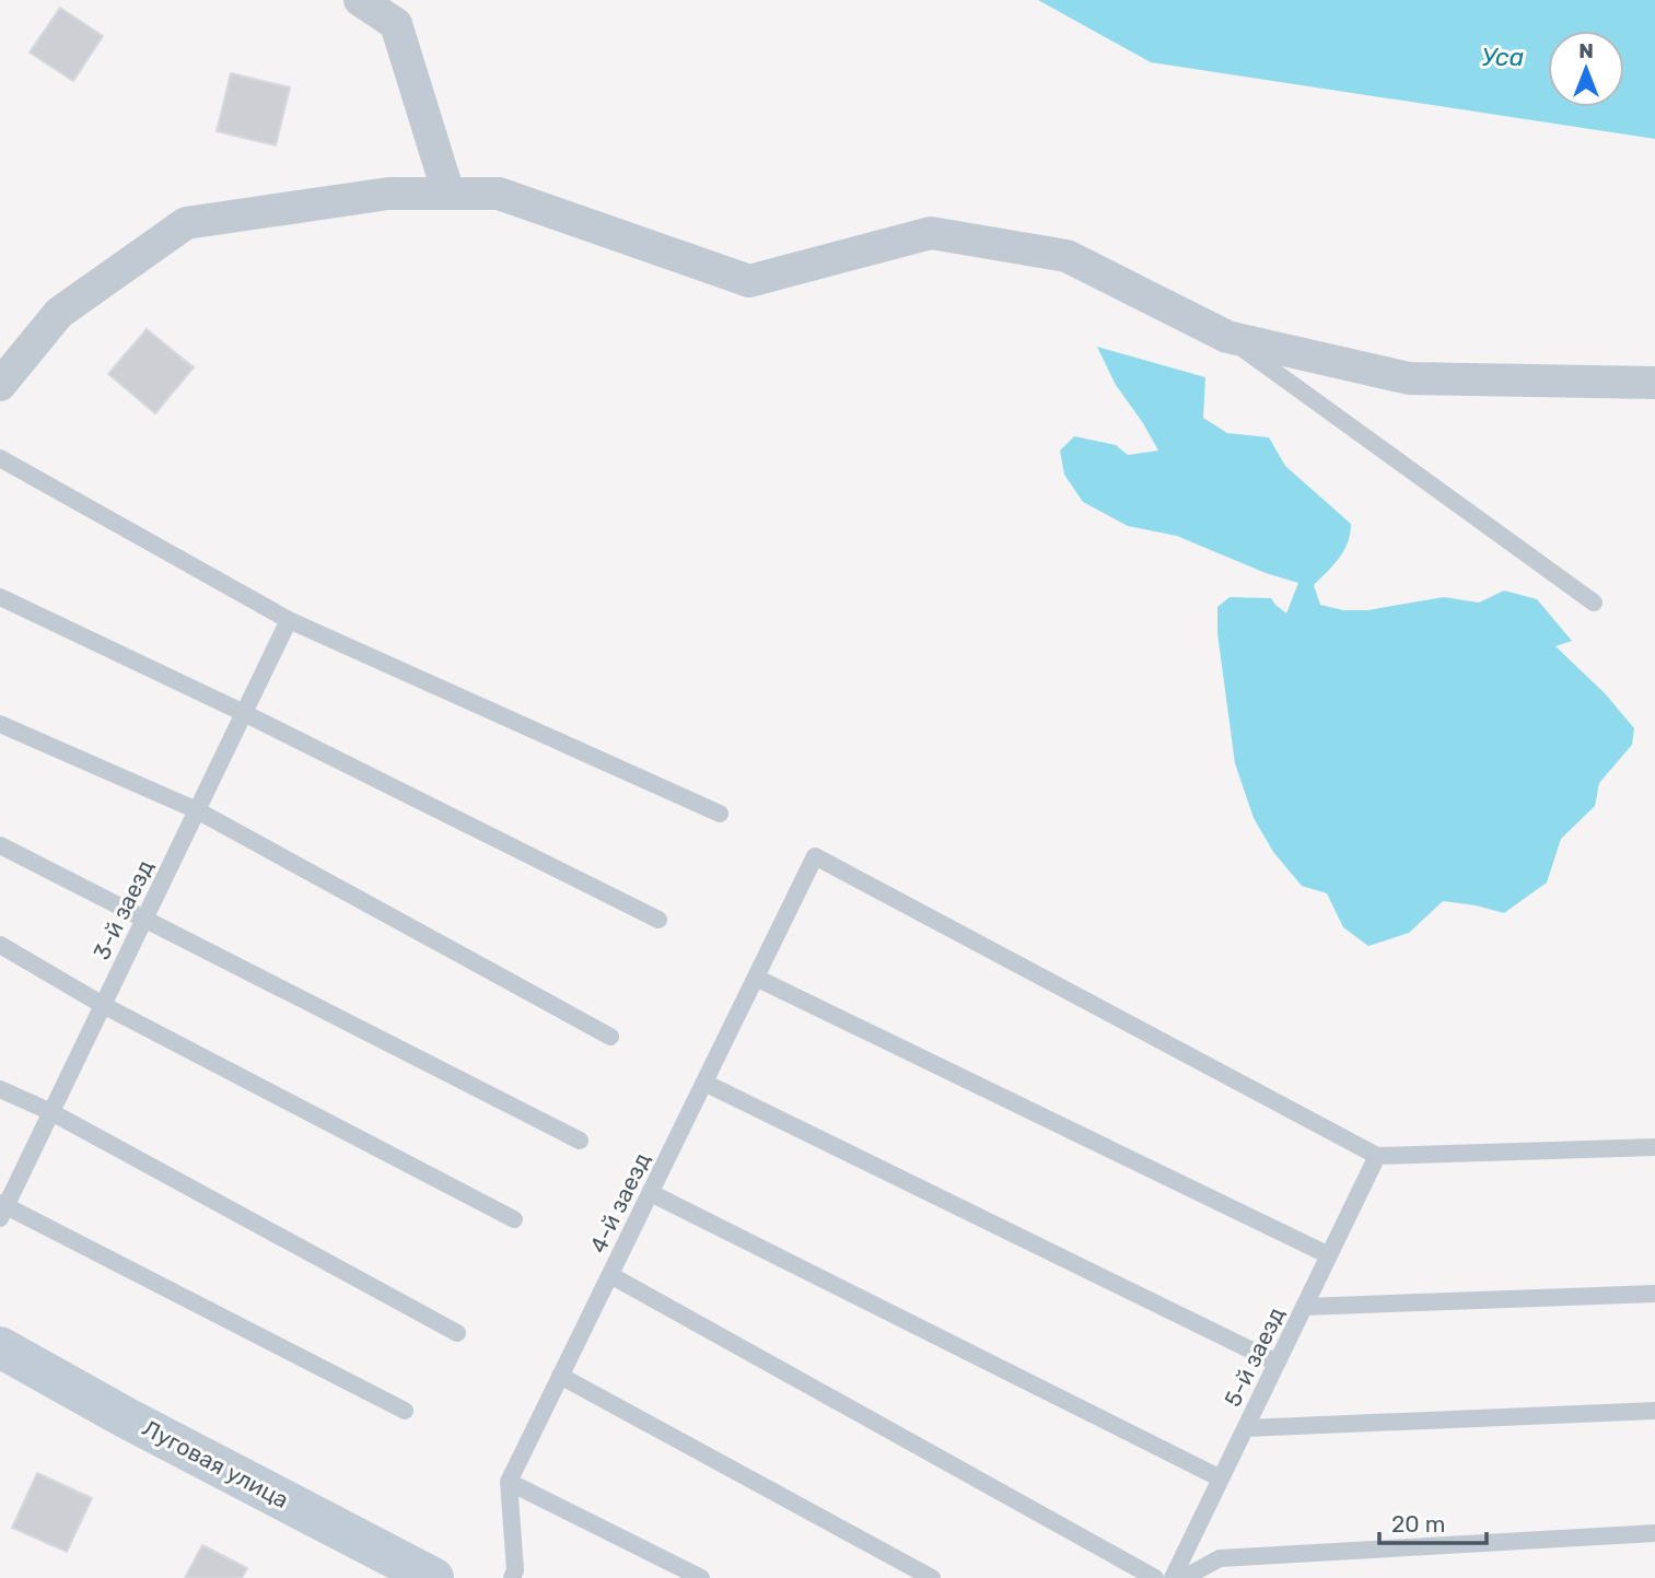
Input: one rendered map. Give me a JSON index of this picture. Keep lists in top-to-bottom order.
{
  "streets": {
    "main road": ["Луговая улица"],
    "lane": ["3-й заезд", "4-й заезд", "5-й заезд"]
  },
  "crossings": [
    ["4-й заезд", "5-й заезд"]
  ],
  "water": ["Уса"],
  "scale_bar": "20 m",
  "north": "top"
}
